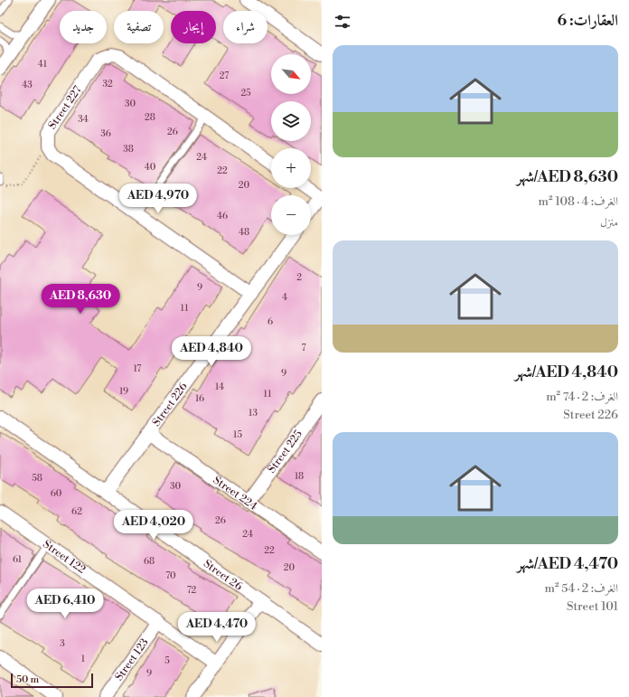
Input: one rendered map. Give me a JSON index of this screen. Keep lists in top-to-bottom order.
{
  "streets": {
    "street": [
      "Street 227",
      "Street 226",
      "Street 225",
      "Street 224",
      "Street 122",
      "Street 26",
      "Street 123"
    ]
  },
  "crossings": [
    ["Street 226", "Street 224"],
    ["Street 226", "Street 26"],
    ["Street 225", "Street 224"],
    ["Street 122", "Street 123"]
  ],
  "house_numbers": [
    "41",
    "27",
    "32",
    "43",
    "25",
    "30",
    "28",
    "34",
    "26",
    "36",
    "38",
    "24",
    "40",
    "22",
    "20",
    "46",
    "48",
    "2",
    "9",
    "4",
    "11",
    "6",
    "7",
    "17",
    "9",
    "14",
    "19",
    "11",
    "16",
    "13",
    "15",
    "18",
    "58",
    "30",
    "60",
    "62",
    "26",
    "24",
    "22",
    "61",
    "68",
    "20",
    "70",
    "72",
    "3",
    "1",
    "5",
    "9"
  ],
  "scale_bar": "50 m",
  "north": "bottom right",
  "page": {
    "heading": "العقارات: 6",
    "chip": [
      "شراء",
      "إيجار",
      "تصفية",
      "جديد"
    ],
    "list": [
      {
        "name": "AED 8,630/شهر",
        "note": "الغرف: 4 · 108 m² · منزل"
      },
      {
        "name": "AED 4,840/شهر",
        "note": "الغرف: 2 · 74 m² · Street 226"
      },
      {
        "name": "AED 4,470/شهر",
        "note": "الغرف: 2 · 54 m² · Street 101"
      }
    ],
    "map_buttons": ["+", "−"],
    "price": [
      "AED 4,970",
      "AED 8,630",
      "AED 4,840",
      "AED 4,020",
      "AED 6,410",
      "AED 4,470"
    ],
    "scale": "50 m"
  }
}
